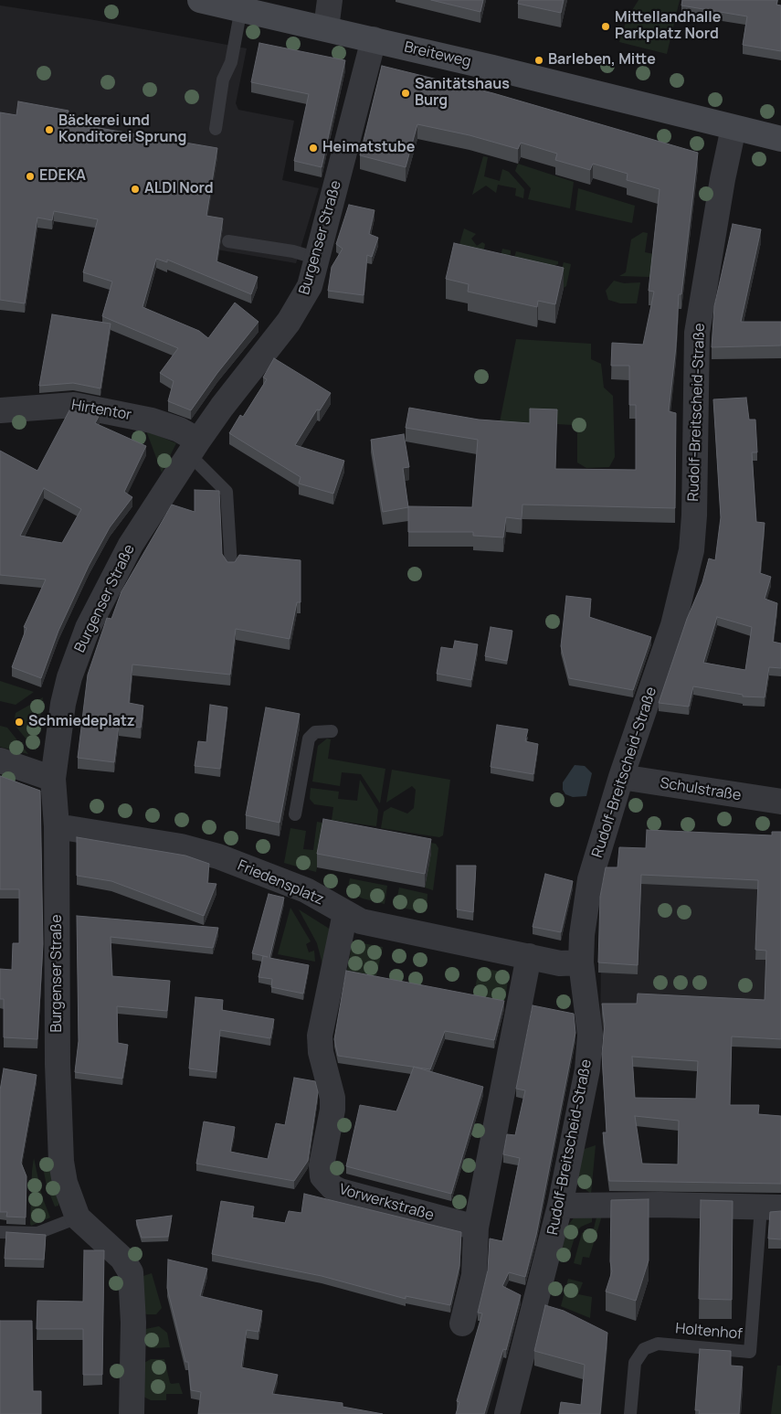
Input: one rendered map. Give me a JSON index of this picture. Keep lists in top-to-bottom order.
{
  "streets": {
    "street": [
      "Breiteweg",
      "Burgenser Straße",
      "Hirtentor",
      "Rudolf-Breitscheid-Straße",
      "Schulstraße",
      "Friedensplatz",
      "Vorwerkstraße"
    ],
    "lane": ["Holtenhof"]
  },
  "crossings": [
    ["Breiteweg", "Burgenser Straße"],
    ["Breiteweg", "Rudolf-Breitscheid-Straße"],
    ["Burgenser Straße", "Hirtentor"],
    ["Burgenser Straße", "Friedensplatz"],
    ["Rudolf-Breitscheid-Straße", "Schulstraße"],
    ["Rudolf-Breitscheid-Straße", "Friedensplatz"],
    ["Friedensplatz", "Vorwerkstraße"]
  ],
  "places": [
    "Mittellandhalle Parkplatz Nord",
    "Barleben, Mitte",
    "Sanitätshaus Burg",
    "Bäckerei und Konditorei Sprung",
    "Heimatstube",
    "EDEKA",
    "ALDI Nord",
    "Schmiedeplatz"
  ]
}
